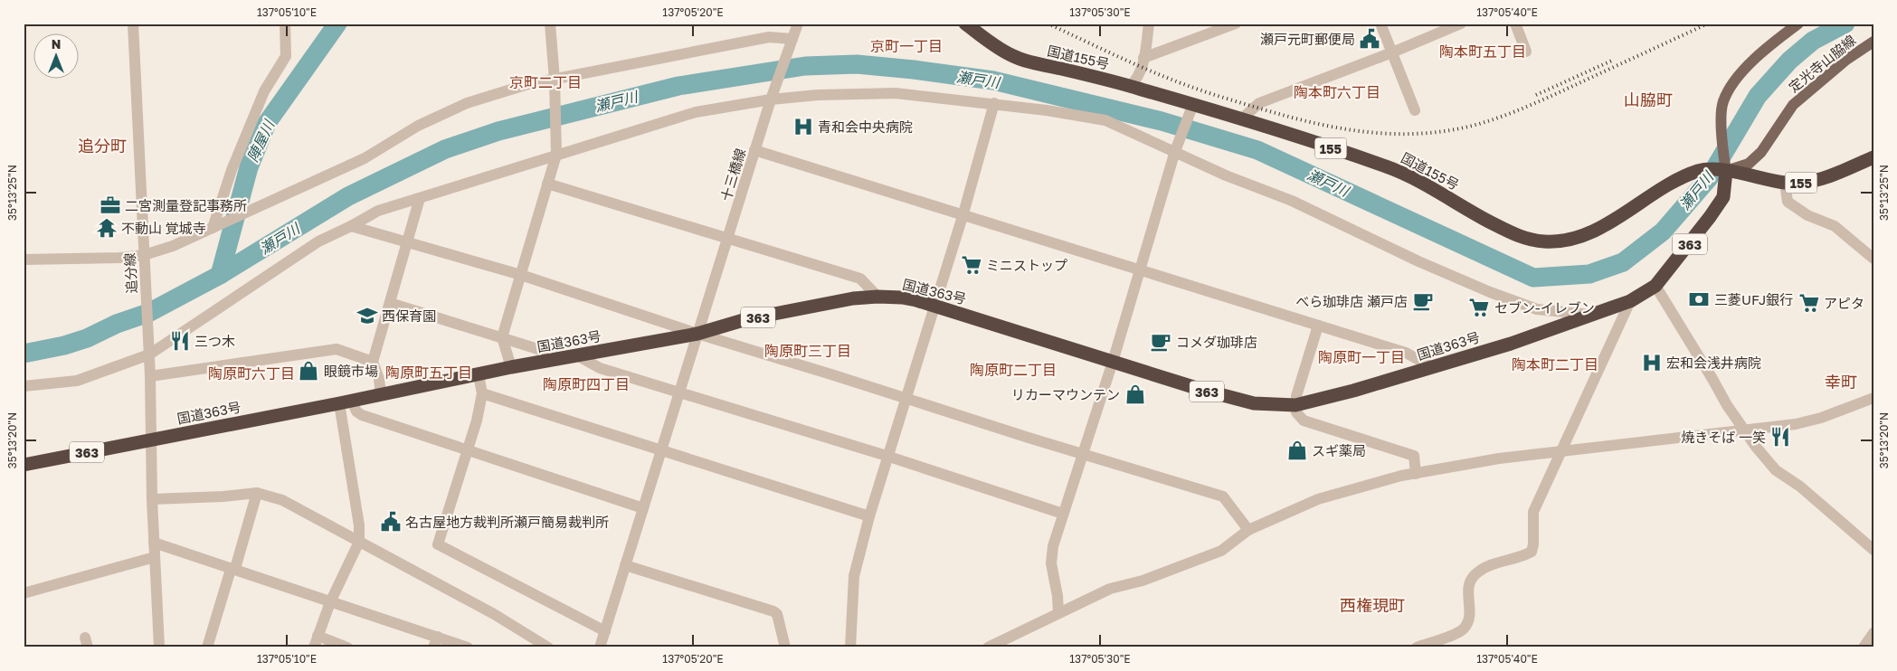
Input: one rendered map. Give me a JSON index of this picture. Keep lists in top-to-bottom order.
{
  "streets": {
    "highway": [
      "国道155号",
      "155",
      "363",
      "国道363号"
    ],
    "main road": ["定光寺山脇線"],
    "street": ["十三橋線", "追分線"]
  },
  "crossings": [
    ["国道155号", "定光寺山脇線"],
    ["国道155号", "国道363号"],
    ["定光寺山脇線", "国道363号"],
    ["十三橋線", "国道363号"],
    ["追分線", "国道363号"]
  ],
  "districts": [
    "京町一丁目",
    "陶本町五丁目",
    "京町二丁目",
    "陶本町六丁目",
    "山脇町",
    "追分町",
    "陶原町三丁目",
    "陶原町一丁目",
    "陶本町二丁目",
    "陶原町二丁目",
    "陶原町五丁目",
    "陶原町六丁目",
    "幸町",
    "陶原町四丁目",
    "西権現町"
  ],
  "water": ["瀬戸川", "陣屋川"],
  "places": {
    "public building": ["瀬戸元町郵便局", "名古屋地方裁判所瀬戸簡易裁判所"],
    "hospital": ["青和会中央病院", "宏和会浅井病院"],
    "office": ["二宮測量登記事務所"],
    "temple": ["不動山 覚城寺"],
    "supermarket": ["ミニストップ", "アピタ", "セブン-イレブン"],
    "bank": ["三菱UFJ銀行"],
    "cafe": ["べら珈琲店 瀬戸店", "コメダ珈琲店"],
    "school or university": ["西保育園"],
    "restaurant": ["三つ木", "焼きそば 一笑"],
    "shop": ["眼鏡市場", "リカーマウンテン", "スギ薬局"]
  },
  "north": "top",
  "coordinates": [
    "137°05'10\"E",
    "137°05'20\"E",
    "137°05'30\"E",
    "137°05'40\"E",
    "35°13'25\"N",
    "35°13'20\"N"
  ]
}
